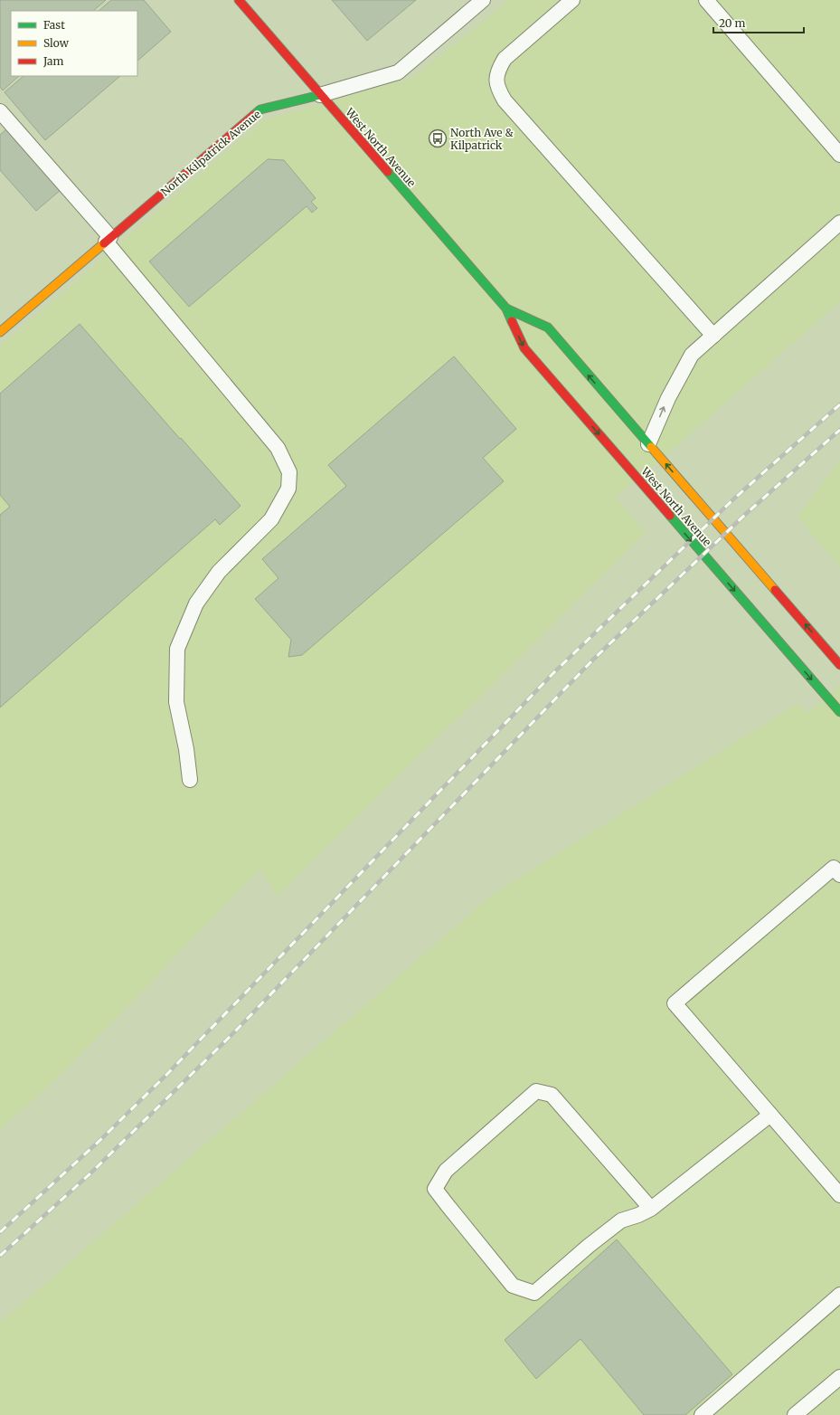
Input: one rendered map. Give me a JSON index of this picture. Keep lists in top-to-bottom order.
{
  "streets": {
    "main road": ["West North Avenue", "North Kilpatrick Avenue"]
  },
  "crossings": [
    ["West North Avenue", "North Kilpatrick Avenue"]
  ],
  "places": {
    "bus stop": ["North Ave & Kilpatrick"]
  },
  "legend": ["Fast", "Slow", "Jam"],
  "scale_bar": "20 m"
}
